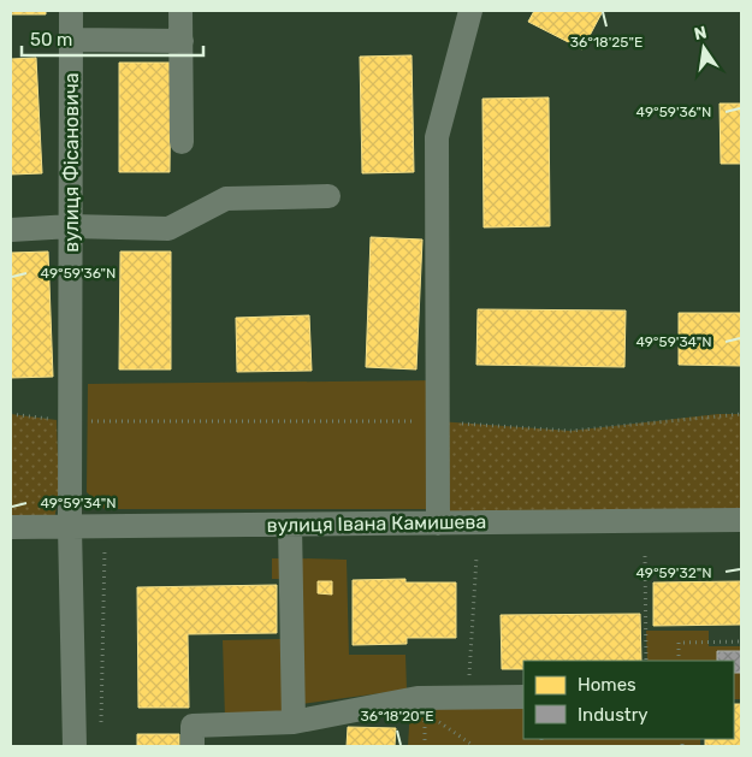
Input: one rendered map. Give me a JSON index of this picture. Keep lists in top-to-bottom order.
{
  "streets": {
    "street": ["вулиця Фісановича", "вулиця Івана Камишева"]
  },
  "crossings": [
    ["вулиця Фісановича", "вулиця Івана Камишева"]
  ],
  "legend": ["Homes", "Industry"],
  "scale_bar": "50 m",
  "north": "top",
  "coordinates": [
    "36°18'25\"E",
    "49°59'36\"N",
    "49°59'34\"N",
    "49°59'32\"N",
    "36°18'20\"E"
  ]
}
